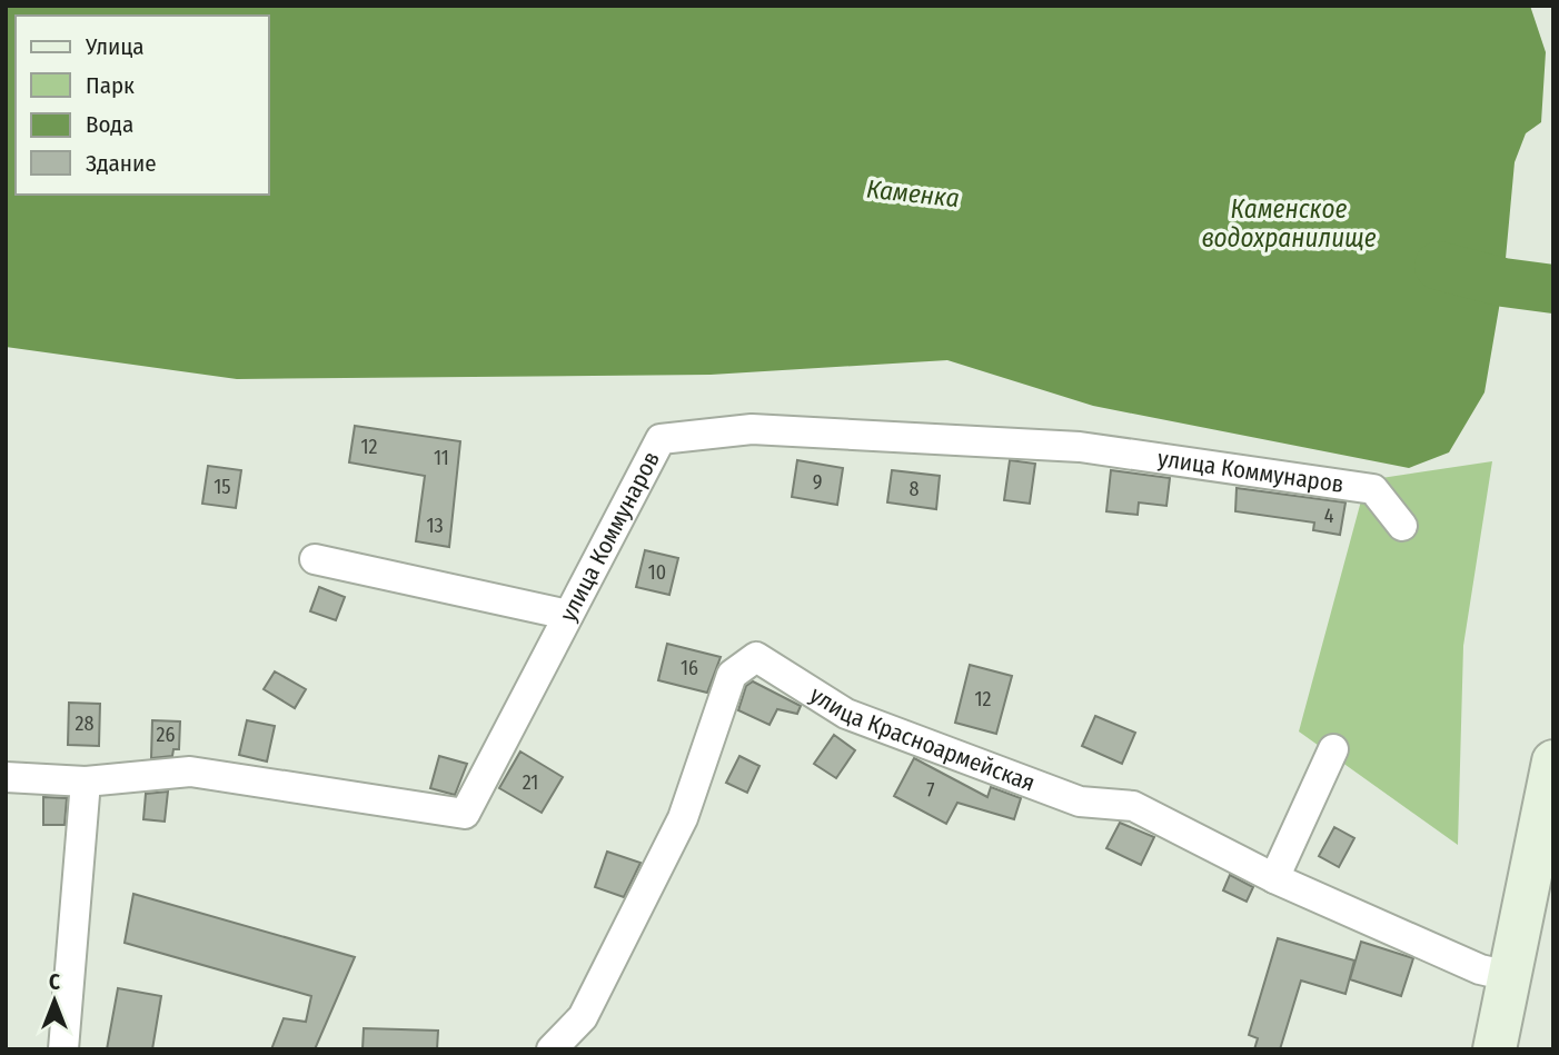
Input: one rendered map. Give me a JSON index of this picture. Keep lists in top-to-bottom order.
{
  "streets": {
    "street": ["улица Коммунаров", "улица Красноармейская"]
  },
  "water": ["Каменка", "Каменское водохранилище"],
  "house_numbers": [
    "12",
    "11",
    "9",
    "15",
    "8",
    "4",
    "13",
    "10",
    "16",
    "12",
    "28",
    "26",
    "21",
    "7"
  ],
  "legend": [
    "Улица",
    "Парк",
    "Вода",
    "Здание"
  ],
  "north": "top"
}
